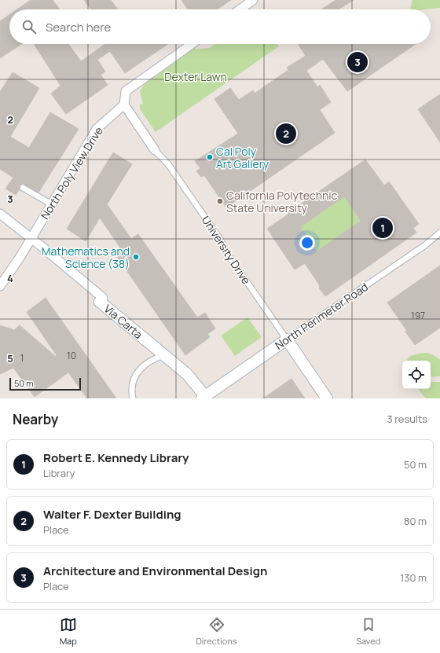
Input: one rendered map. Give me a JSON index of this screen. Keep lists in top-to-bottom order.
{
  "streets": {
    "street": [
      "North Poly View Drive",
      "University Drive",
      "North Perimeter Road",
      "Via Carta"
    ]
  },
  "crossings": [
    ["North Poly View Drive", "University Drive"],
    ["North Poly View Drive", "Via Carta"],
    ["University Drive", "North Perimeter Road"],
    ["North Perimeter Road", "Via Carta"]
  ],
  "parks": ["Dexter Lawn"],
  "places": ["Cal Poly Art Gallery", "California Polytechnic State University", "Mathematics and Science (38)"],
  "house_numbers": ["197", "10", "1"],
  "scale_bar": "50 m",
  "page": {
    "search": "Search here",
    "pins": ["3", "2", "1"],
    "scale": "50 m",
    "heading": ["Nearby", "3 results"],
    "list": [
      {
        "mark": "1",
        "name": "Robert E. Kennedy Library",
        "note": "Library",
        "value": "50 m"
      },
      {
        "mark": "2",
        "name": "Walter F. Dexter Building",
        "note": "Place",
        "value": "80 m"
      },
      {
        "mark": "3",
        "name": "Architecture and Environmental Design",
        "note": "Place",
        "value": "130 m"
      }
    ],
    "nav": ["Map", "Directions", "Saved"]
  },
  "grid": {
    "rows": [
      "2",
      "3",
      "4",
      "5"
    ]
  }
}
